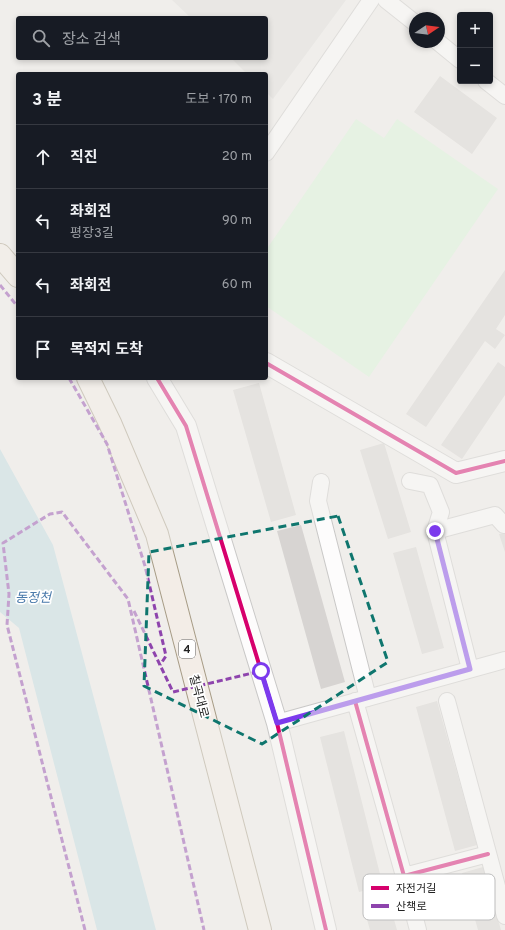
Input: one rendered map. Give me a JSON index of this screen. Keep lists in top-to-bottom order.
{
  "streets": {
    "main road": ["4", "칠곡대로"]
  },
  "water": ["동정천"],
  "legend": ["자전거길", "산책로"],
  "north": "right",
  "page": {
    "map_buttons": ["+", "−"],
    "search": "장소 검색",
    "heading": ["3 분", "도보 · 170 m"],
    "list": [
      ["직진", "20 m"],
      ["좌회전", "평장3길", "90 m"],
      ["좌회전", "60 m"],
      "목적지 도착"
    ]
  }
}
